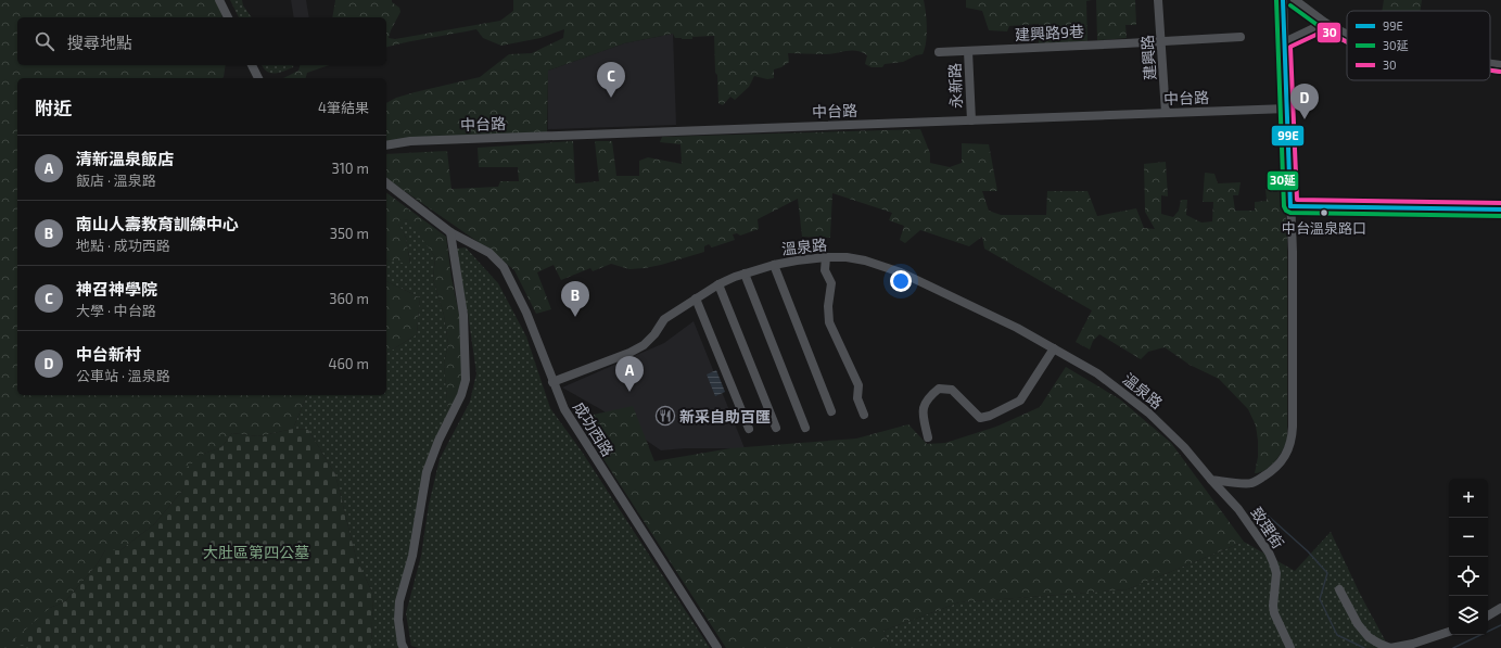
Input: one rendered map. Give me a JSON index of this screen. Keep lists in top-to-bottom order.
{
  "streets": {
    "street": [
      "建興路9巷",
      "建興路",
      "永新路",
      "中台路",
      "溫泉路",
      "成功西路",
      "致理街"
    ]
  },
  "crossings": [
    ["建興路9巷", "建興路"],
    ["建興路9巷", "永新路"],
    ["建興路", "中台路"],
    ["永新路", "中台路"],
    ["溫泉路", "成功西路"],
    ["溫泉路", "致理街"]
  ],
  "parks": ["大肚區第四公墓"],
  "places": {
    "other": ["中台溫泉路口"],
    "restaurant": ["新采自助百匯"]
  },
  "lines": ["transit line 99E", "transit line 30延", "transit line 30"],
  "legend": ["99E", "30延", "30"],
  "page": {
    "search": "搜尋地點",
    "pins": [
      "C",
      "D",
      "B",
      "A"
    ],
    "heading": ["附近", "4筆結果"],
    "list": [
      {
        "mark": "A",
        "name": "清新溫泉飯店",
        "note": "飯店 · 溫泉路",
        "value": "310 m"
      },
      {
        "mark": "B",
        "name": "南山人壽教育訓練中心",
        "note": "地點 · 成功西路",
        "value": "350 m"
      },
      {
        "mark": "C",
        "name": "神召神學院",
        "note": "大學 · 中台路",
        "value": "360 m"
      },
      {
        "mark": "D",
        "name": "中台新村",
        "note": "公車站 · 溫泉路",
        "value": "460 m"
      }
    ],
    "map_buttons": ["+", "−"]
  }
}
